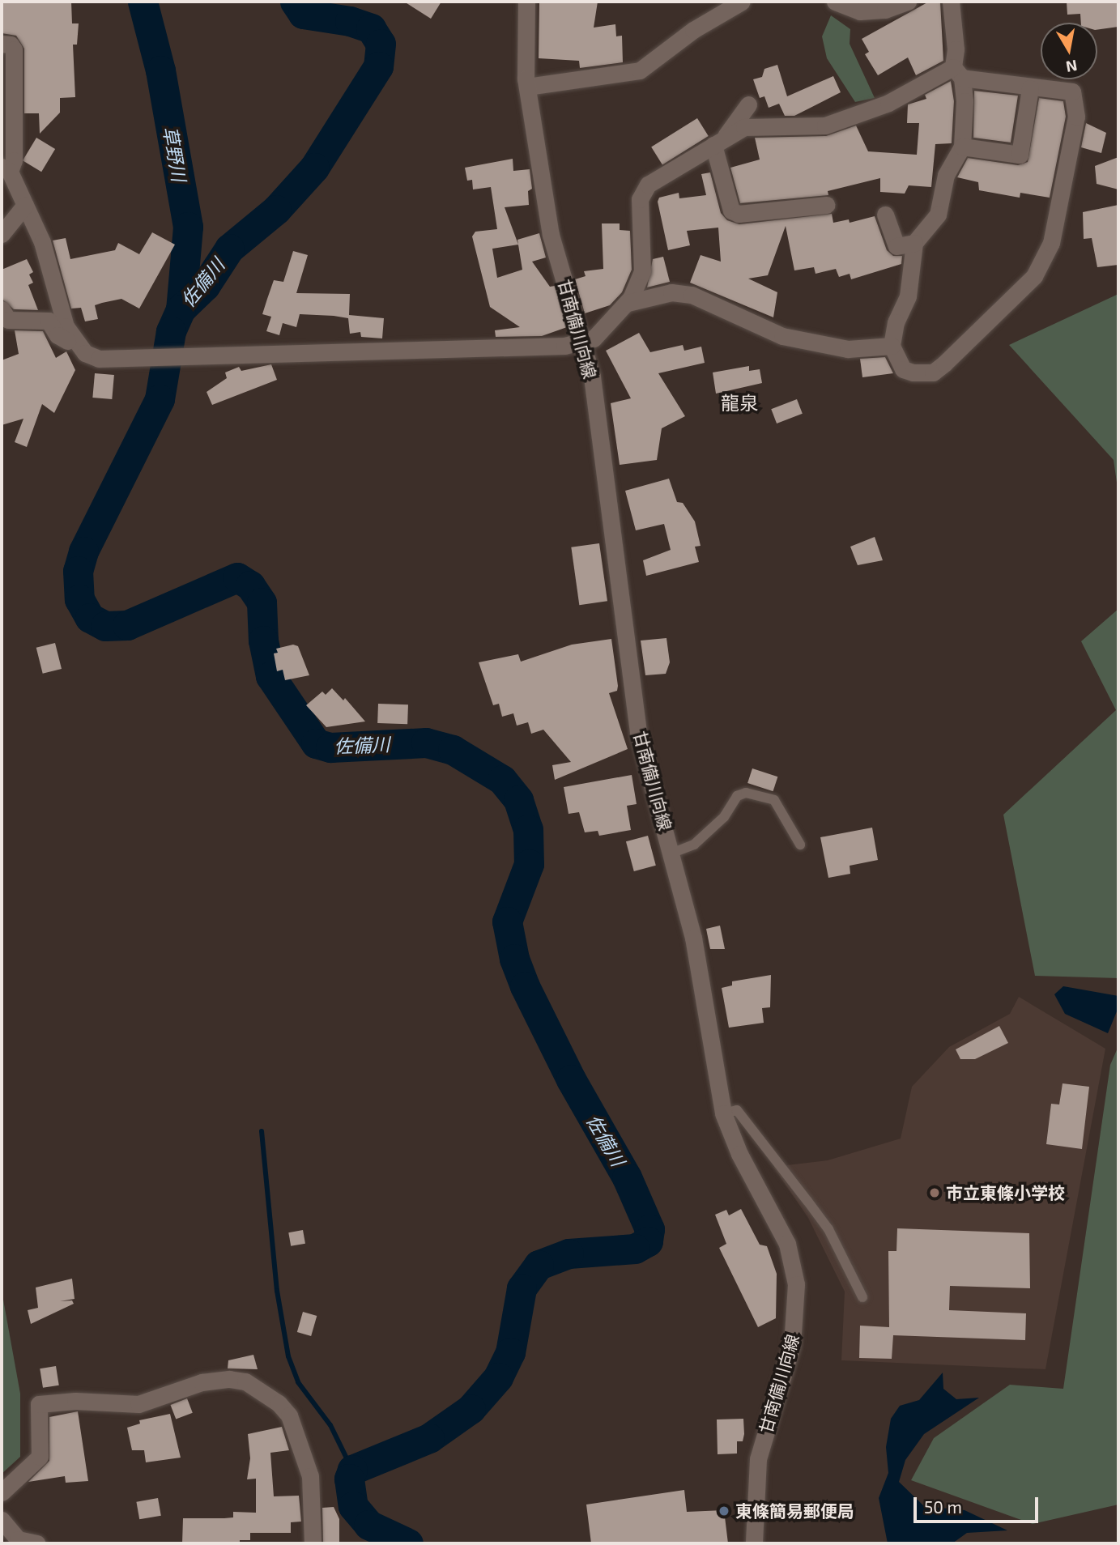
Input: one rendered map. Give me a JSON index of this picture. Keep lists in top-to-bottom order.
{
  "streets": {
    "street": ["甘南備川向線"]
  },
  "districts": ["龍泉"],
  "water": ["草野川", "佐備川"],
  "places": ["市立東條小学校", "東條簡易郵便局"],
  "scale_bar": "50 m",
  "north": "bottom"
}
